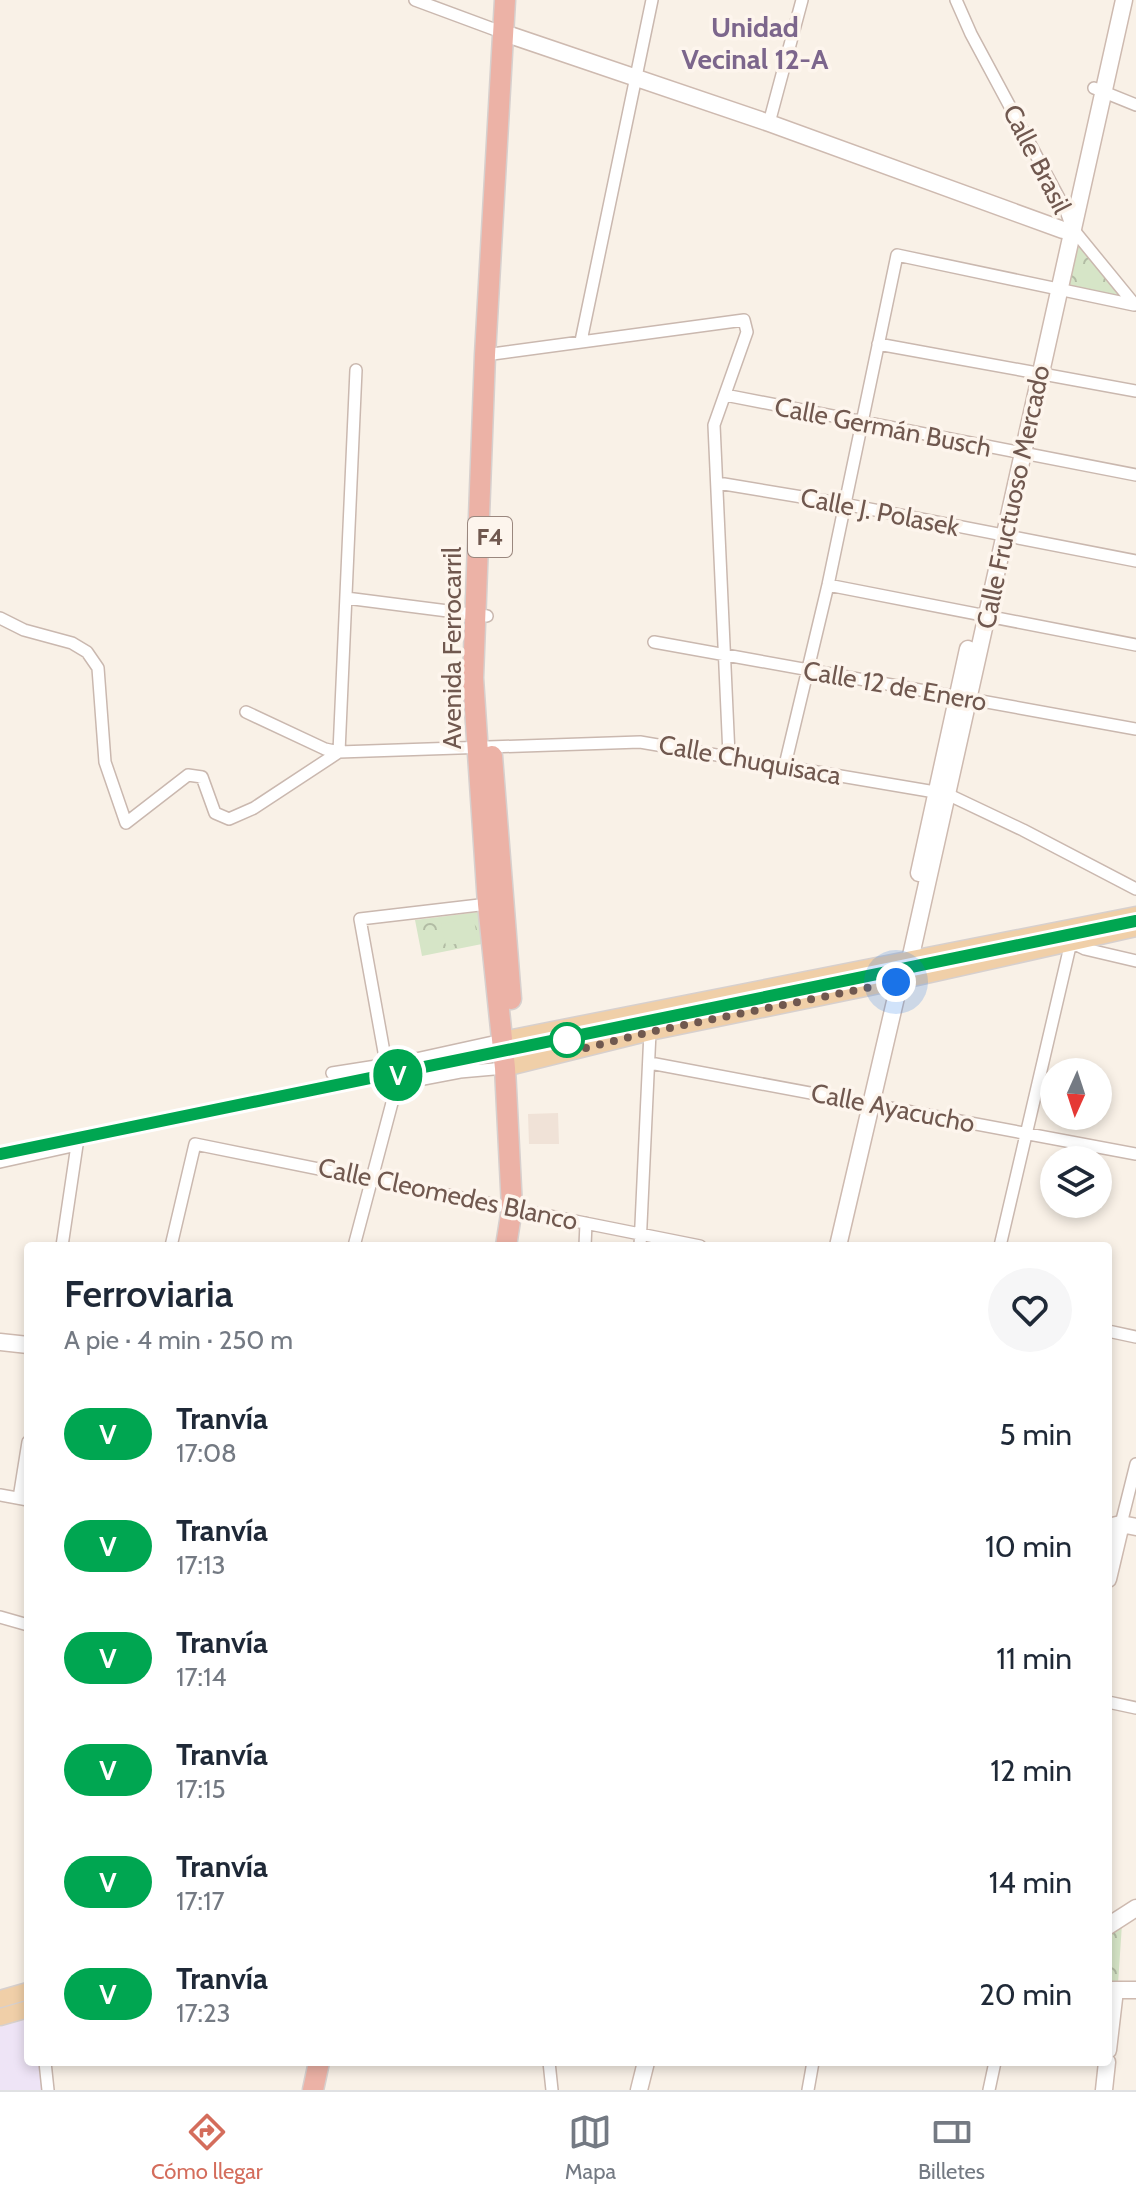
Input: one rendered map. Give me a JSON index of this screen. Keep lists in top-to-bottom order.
{
  "streets": {
    "highway": ["F4", "Avenida Ferrocarril"],
    "main road": ["Calle Fructuoso Mercado"],
    "street": [
      "Calle Brasil",
      "Calle Germán Busch",
      "Calle J. Polasek",
      "Calle 12 de Enero",
      "Calle Chuquisaca",
      "Calle Ayacucho",
      "Calle Cleomedes Blanco"
    ]
  },
  "crossings": [
    ["Calle Brasil", "Calle Fructuoso Mercado"],
    ["Calle Germán Busch", "Calle Fructuoso Mercado"],
    ["Calle Fructuoso Mercado", "Calle J. Polasek"],
    ["Calle Fructuoso Mercado", "Calle 12 de Enero"],
    ["Calle Fructuoso Mercado", "Calle Chuquisaca"],
    ["Calle Fructuoso Mercado", "Calle Ayacucho"],
    ["Avenida Ferrocarril", "Calle Chuquisaca"],
    ["Avenida Ferrocarril", "Calle Cleomedes Blanco"]
  ],
  "districts": ["Unidad Vecinal 12-A"],
  "lines": ["tram line V"],
  "north": "bottom",
  "page": {
    "on_map": "V",
    "heading": ["Ferroviaria", "A pie · 4 min · 250 m"],
    "list": [
      {
        "mark": "V",
        "name": "Tranvía",
        "note": "17:08",
        "value": "5 min"
      },
      {
        "mark": "V",
        "name": "Tranvía",
        "note": "17:13",
        "value": "10 min"
      },
      {
        "mark": "V",
        "name": "Tranvía",
        "note": "17:14",
        "value": "11 min"
      },
      {
        "mark": "V",
        "name": "Tranvía",
        "note": "17:15",
        "value": "12 min"
      },
      {
        "mark": "V",
        "name": "Tranvía",
        "note": "17:17",
        "value": "14 min"
      },
      {
        "mark": "V",
        "name": "Tranvía",
        "note": "17:23",
        "value": "20 min"
      }
    ],
    "tabs": ["Cómo llegar", "Mapa", "Billetes"]
  }
}
